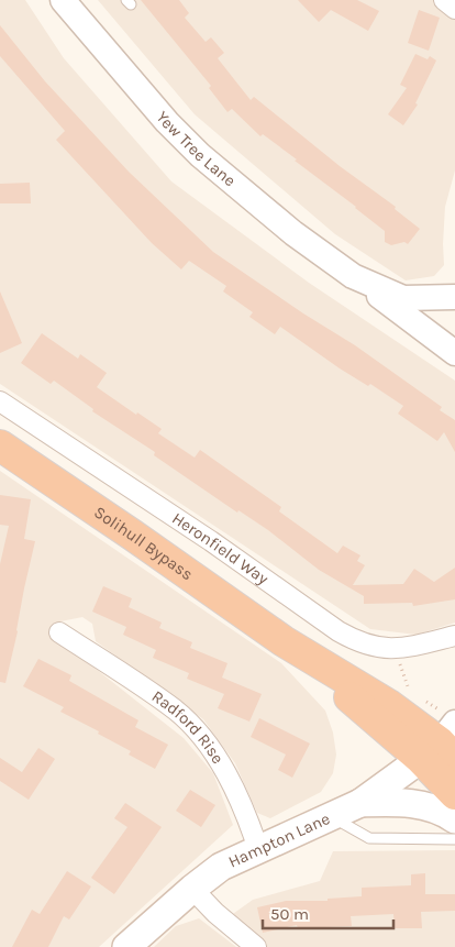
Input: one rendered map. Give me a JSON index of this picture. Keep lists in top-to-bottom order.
{
  "streets": {
    "highway": ["Solihull Bypass"],
    "main road": ["Hampton Lane"],
    "street": ["Yew Tree Lane", "Heronfield Way", "Radford Rise"]
  },
  "crossings": [
    ["Solihull Bypass", "Hampton Lane"],
    ["Radford Rise", "Hampton Lane"]
  ],
  "scale_bar": "50 m"
}
